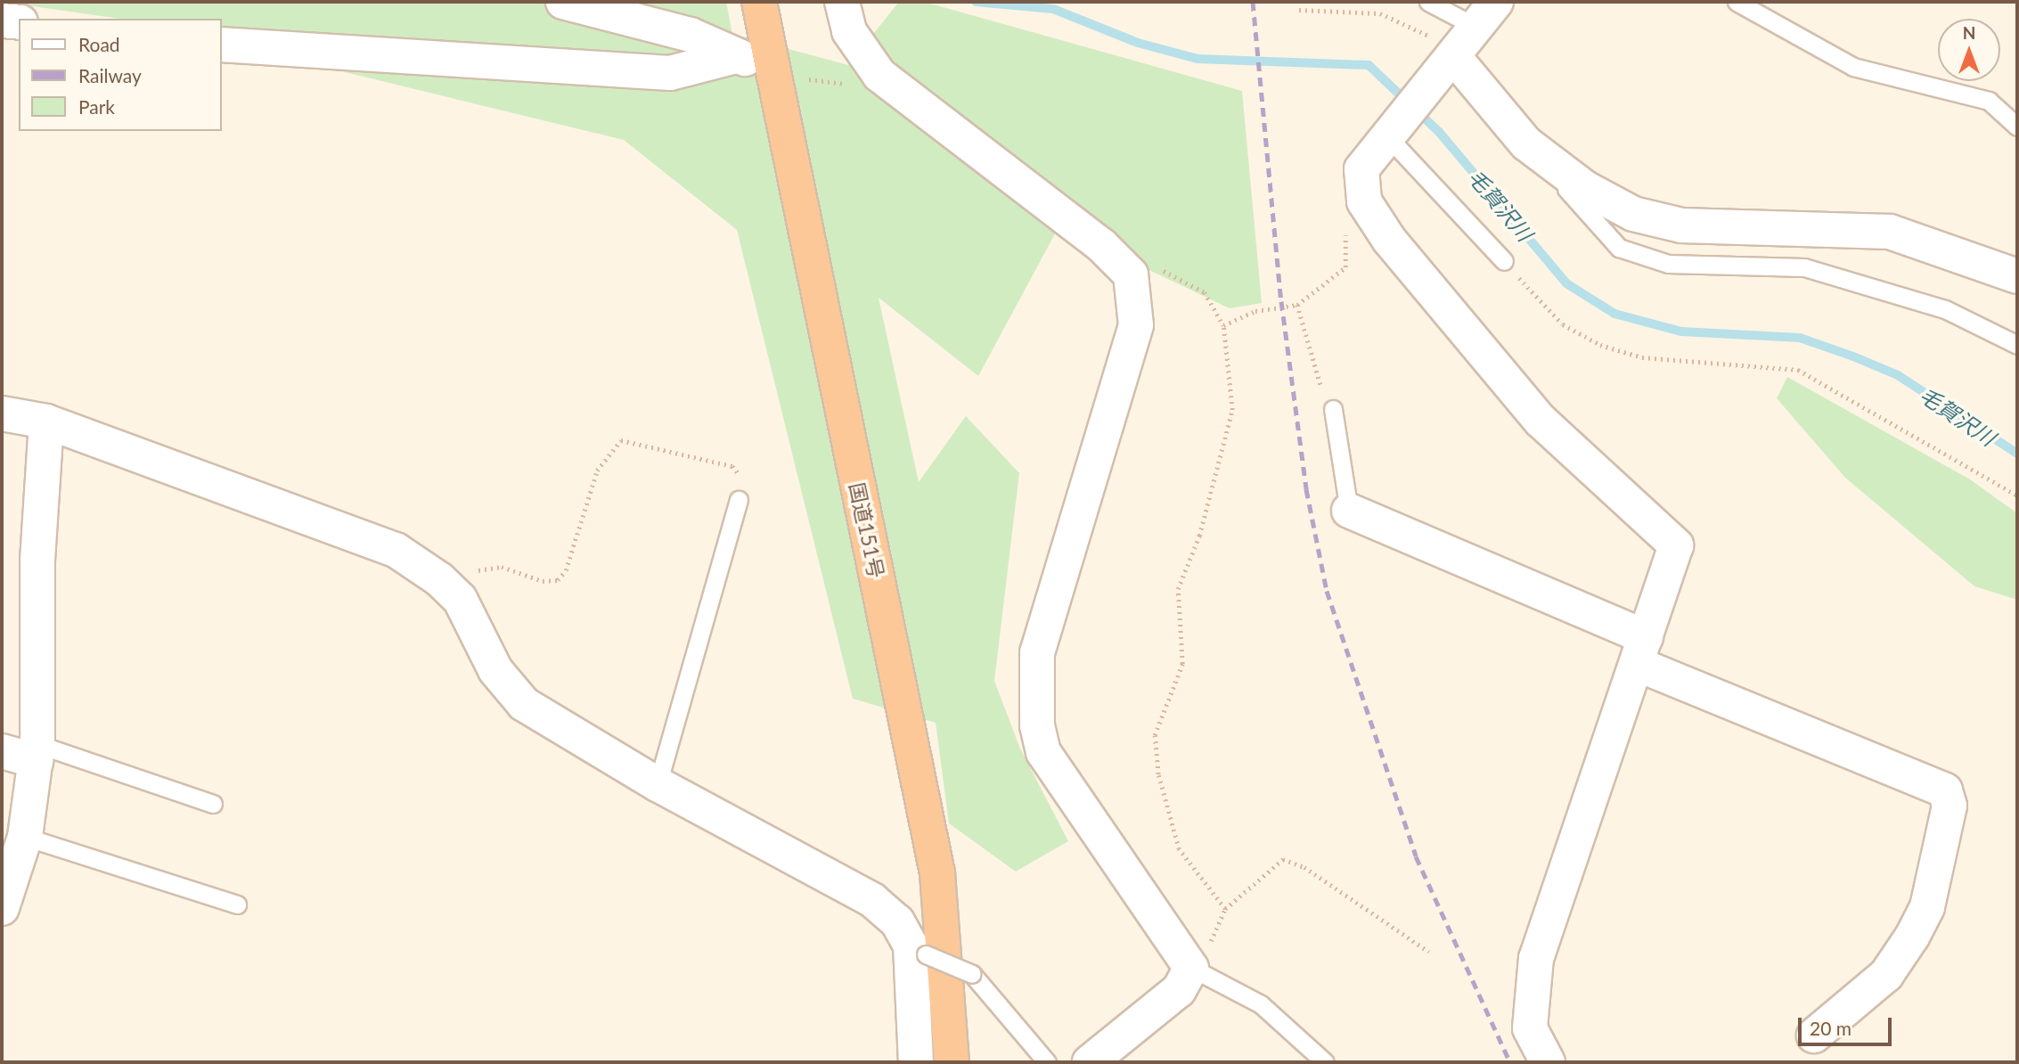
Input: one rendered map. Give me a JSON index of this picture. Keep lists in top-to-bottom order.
{
  "streets": {
    "highway": ["国道151号"]
  },
  "water": ["毛賀沢川"],
  "legend": ["Road", "Railway", "Park"],
  "scale_bar": "20 m",
  "north": "top"
}
